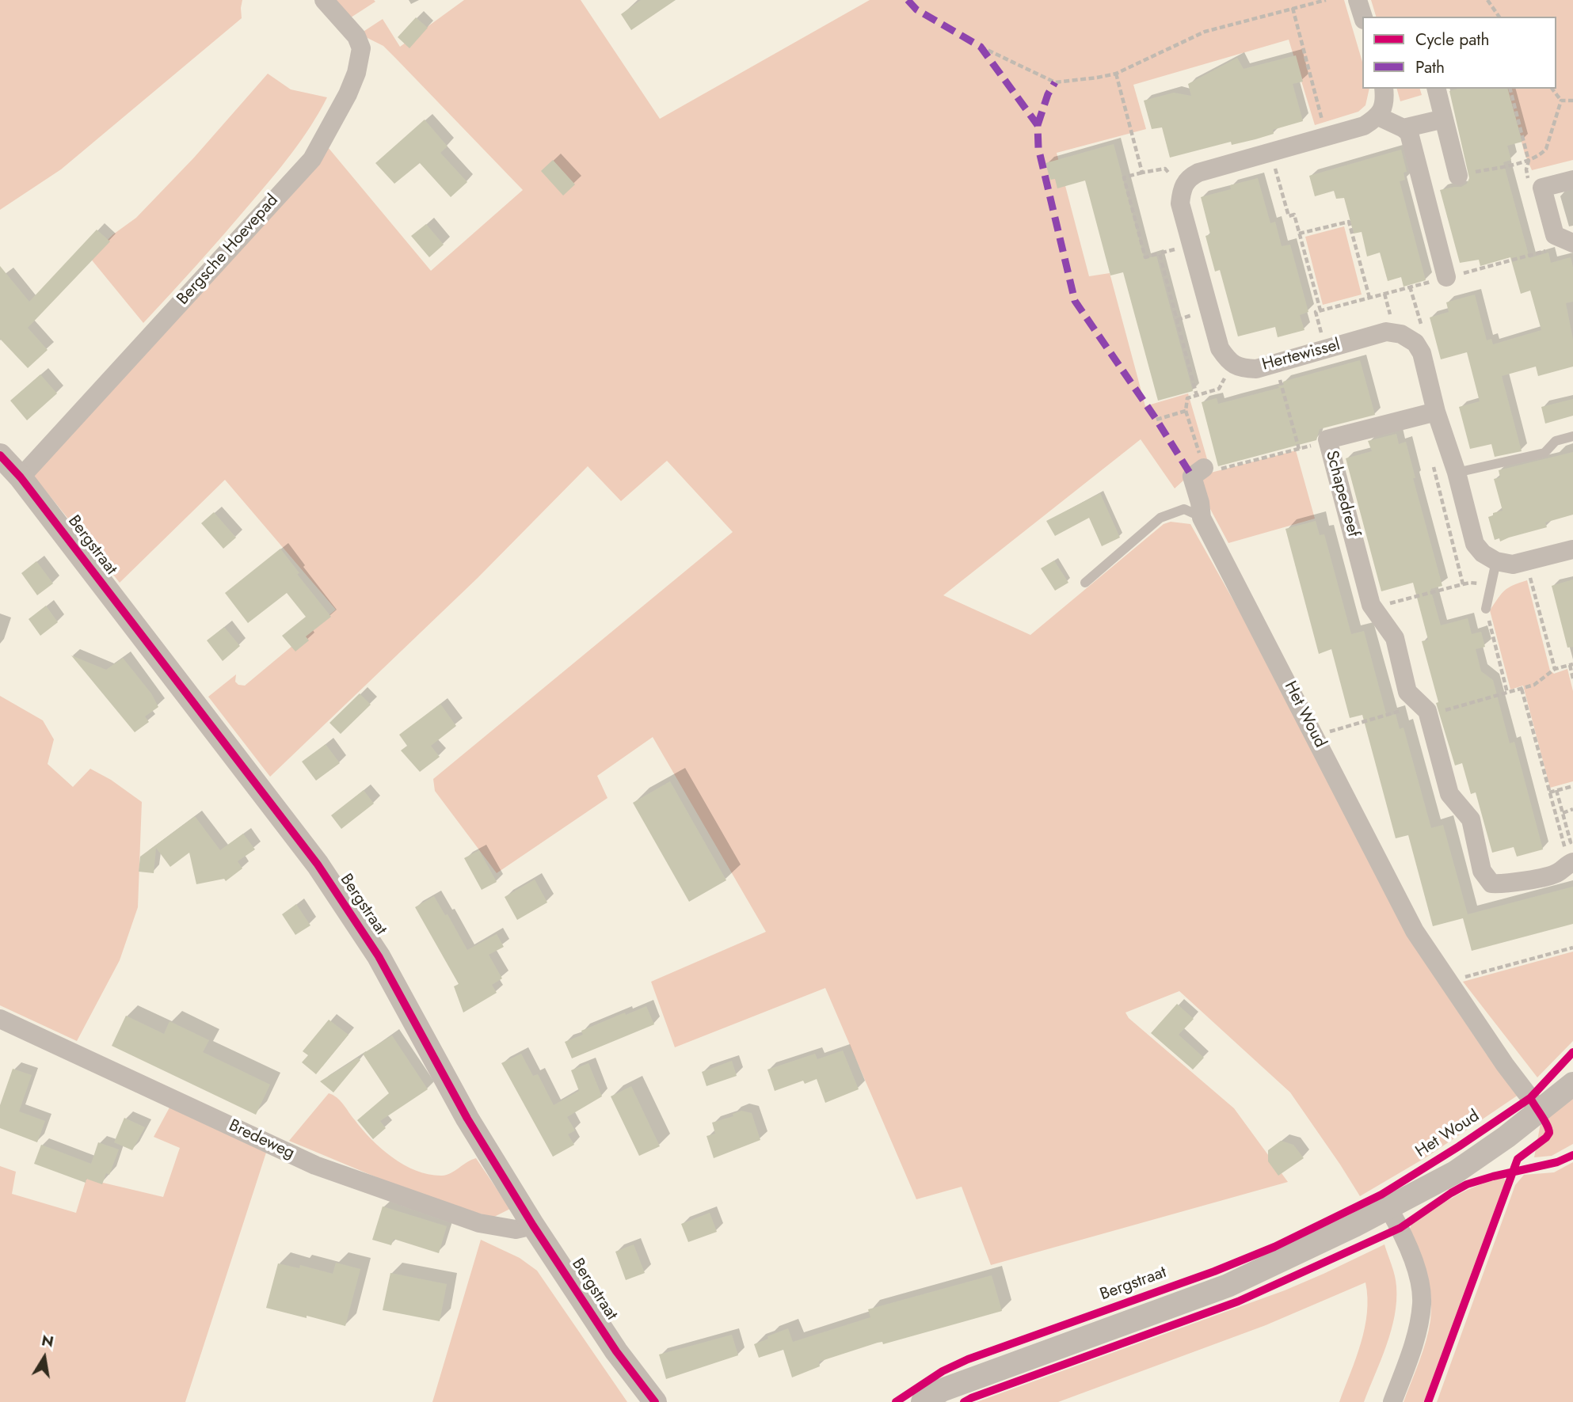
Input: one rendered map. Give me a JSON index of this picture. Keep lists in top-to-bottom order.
{
  "streets": {
    "street": [
      "Bergsche Hoevepad",
      "Hertewissel",
      "Schapedreef",
      "Bergstraat",
      "Het Woud",
      "Bredeweg"
    ]
  },
  "crossings": [
    ["Bergsche Hoevepad", "Bergstraat"],
    ["Bergstraat", "Het Woud"],
    ["Bergstraat", "Bredeweg"]
  ],
  "legend": ["Cycle path", "Path"],
  "north": "top"
}
